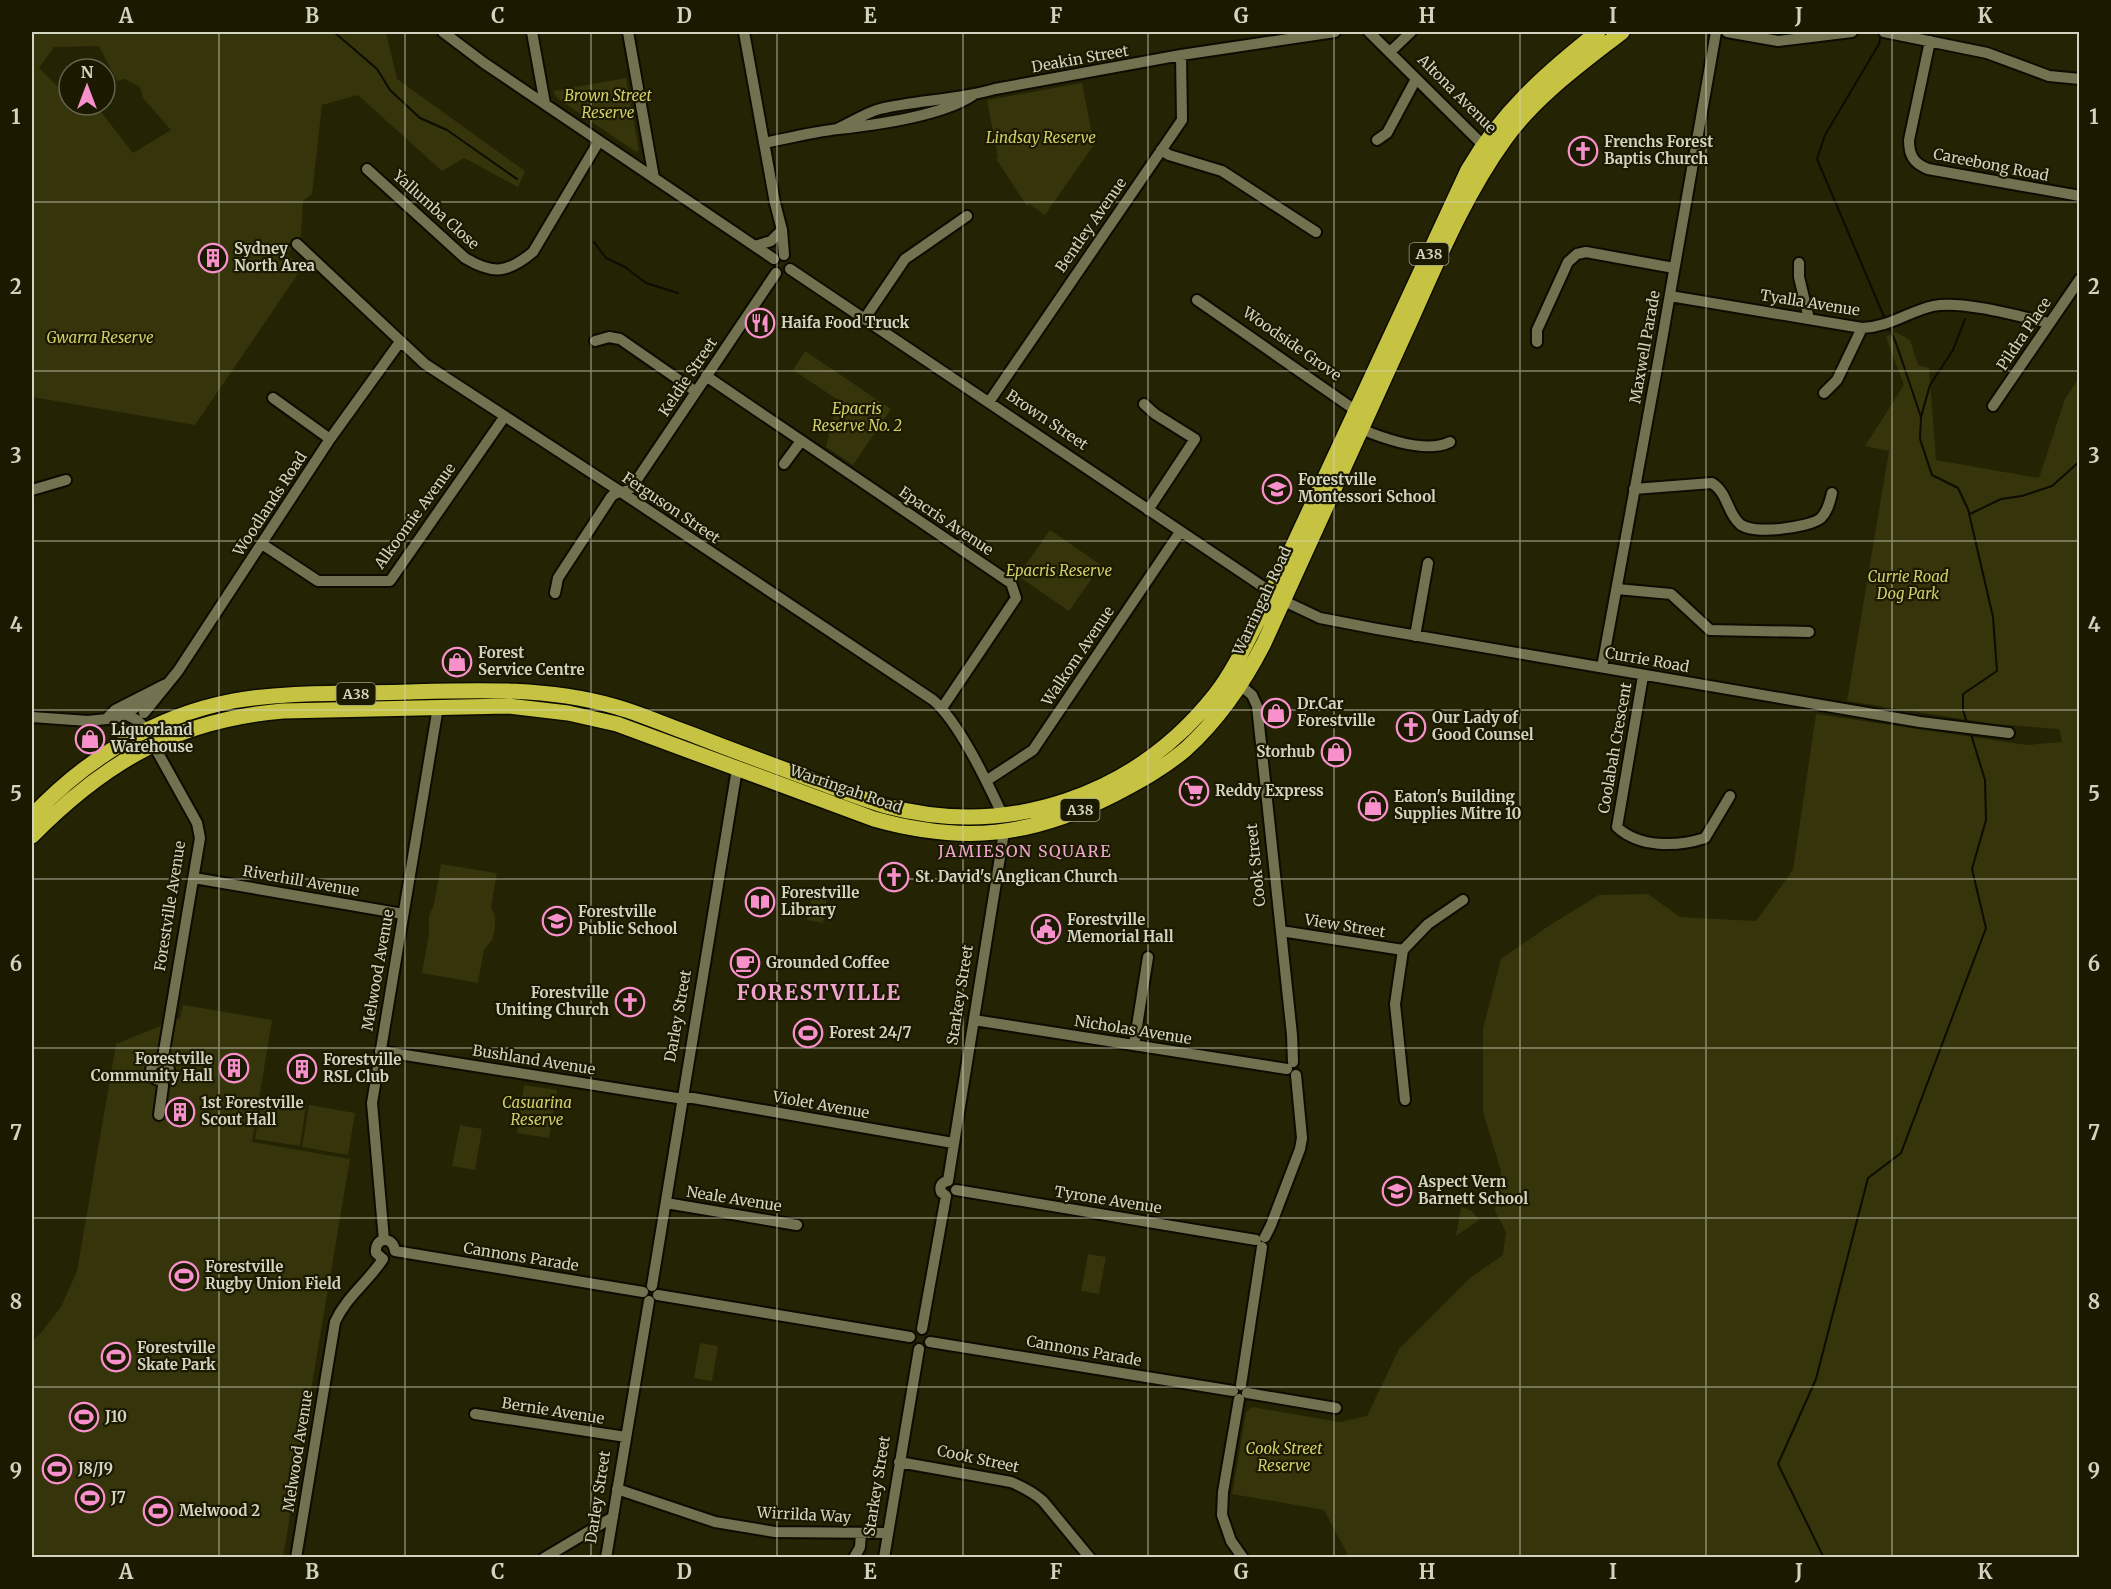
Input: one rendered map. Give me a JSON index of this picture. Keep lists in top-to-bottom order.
{
  "streets": {
    "highway": [
      "Altona Avenue",
      "A38",
      "Warringah Road",
      "Starkey Street",
      "Darley Street"
    ],
    "street": [
      "Deakin Street",
      "Careebong Road",
      "Yallumba Close",
      "Bentley Avenue",
      "Tyalla Avenue",
      "Pildra Place",
      "Woodside Grove",
      "Maxwell Parade",
      "Keldie Street",
      "Brown Street",
      "Woodlands Road",
      "Ferguson Street",
      "Alkoomie Avenue",
      "Epacris Avenue",
      "Walkom Avenue",
      "Currie Road",
      "Coolabah Crescent",
      "Cook Street",
      "Riverhill Avenue",
      "Forestville Avenue",
      "View Street",
      "Melwood Avenue",
      "Nicholas Avenue",
      "Bushland Avenue",
      "Violet Avenue",
      "Neale Avenue",
      "Tyrone Avenue",
      "Cannons Parade",
      "Bernie Avenue",
      "Wirrilda Way"
    ]
  },
  "crossings": [
    ["Deakin Street", "Bentley Avenue"],
    ["Altona Avenue", "Warringah Road"],
    ["Bentley Avenue", "Brown Street"],
    ["Tyalla Avenue", "Pildra Place"],
    ["Tyalla Avenue", "Maxwell Parade"],
    ["Woodside Grove", "Warringah Road"],
    ["Maxwell Parade", "Currie Road"],
    ["Keldie Street", "Brown Street"],
    ["Keldie Street", "Ferguson Street"],
    ["Keldie Street", "Epacris Avenue"],
    ["Brown Street", "Warringah Road"],
    ["Brown Street", "Walkom Avenue"],
    ["Brown Street", "Currie Road"],
    ["Woodlands Road", "Ferguson Street"],
    ["Woodlands Road", "Alkoomie Avenue"],
    ["Ferguson Street", "Alkoomie Avenue"],
    ["Ferguson Street", "Epacris Avenue"],
    ["Ferguson Street", "Warringah Road"],
    ["Ferguson Street", "Walkom Avenue"],
    ["Ferguson Street", "Starkey Street"],
    ["Warringah Road", "Currie Road"],
    ["Warringah Road", "Cook Street"],
    ["Warringah Road", "Forestville Avenue"],
    ["Warringah Road", "Melwood Avenue"],
    ["Warringah Road", "Starkey Street"],
    ["Warringah Road", "Darley Street"],
    ["Currie Road", "Coolabah Crescent"],
    ["Cook Street", "View Street"],
    ["Cook Street", "Starkey Street"],
    ["Cook Street", "Nicholas Avenue"],
    ["Cook Street", "Tyrone Avenue"],
    ["Cook Street", "Cannons Parade"],
    ["Riverhill Avenue", "Forestville Avenue"],
    ["Riverhill Avenue", "Melwood Avenue"],
    ["Melwood Avenue", "Bushland Avenue"],
    ["Melwood Avenue", "Cannons Parade"],
    ["Starkey Street", "Nicholas Avenue"],
    ["Starkey Street", "Violet Avenue"],
    ["Starkey Street", "Tyrone Avenue"],
    ["Starkey Street", "Cannons Parade"],
    ["Starkey Street", "Wirrilda Way"],
    ["Darley Street", "Bushland Avenue"],
    ["Darley Street", "Violet Avenue"],
    ["Darley Street", "Neale Avenue"],
    ["Darley Street", "Cannons Parade"],
    ["Darley Street", "Bernie Avenue"],
    ["Darley Street", "Wirrilda Way"],
    ["Bushland Avenue", "Violet Avenue"]
  ],
  "districts": ["JAMIESON SQUARE", "FORESTVILLE"],
  "parks": [
    "Brown Street Reserve",
    "Lindsay Reserve",
    "Gwarra Reserve",
    "Epacris Reserve No. 2",
    "Epacris Reserve",
    "Currie Road Dog Park",
    "Casuarina Reserve",
    "Cook Street Reserve"
  ],
  "places": {
    "church": [
      "Frenchs Forest Baptis Church",
      "Our Lady of Good Counsel",
      "St. David's Anglican Church",
      "Forestville Uniting Church"
    ],
    "building": [
      "Sydney North Area",
      "Forestville Community Hall",
      "Forestville RSL Club",
      "1st Forestville Scout Hall"
    ],
    "restaurant": ["Haifa Food Truck"],
    "school or university": ["Forestville Montessori School", "Forestville Public School", "Aspect Vern Barnett School"],
    "shop": [
      "Forest Service Centre",
      "Dr.Car Forestville",
      "Liquorland Warehouse",
      "Storhub",
      "Eaton's Building Supplies Mitre 10"
    ],
    "supermarket": ["Reddy Express"],
    "library": ["Forestville Library"],
    "public building": ["Forestville Memorial Hall"],
    "cafe": ["Grounded Coffee"],
    "sports": [
      "Forest 24/7",
      "Forestville Rugby Union Field",
      "Forestville Skate Park",
      "J10",
      "J8/J9",
      "J7",
      "Melwood 2"
    ]
  },
  "north": "top",
  "grid": {
    "columns": [
      "A",
      "B",
      "C",
      "D",
      "E",
      "F",
      "G",
      "H",
      "I",
      "J",
      "K"
    ],
    "rows": [
      "1",
      "2",
      "3",
      "4",
      "5",
      "6",
      "7",
      "8",
      "9"
    ]
  }
}
